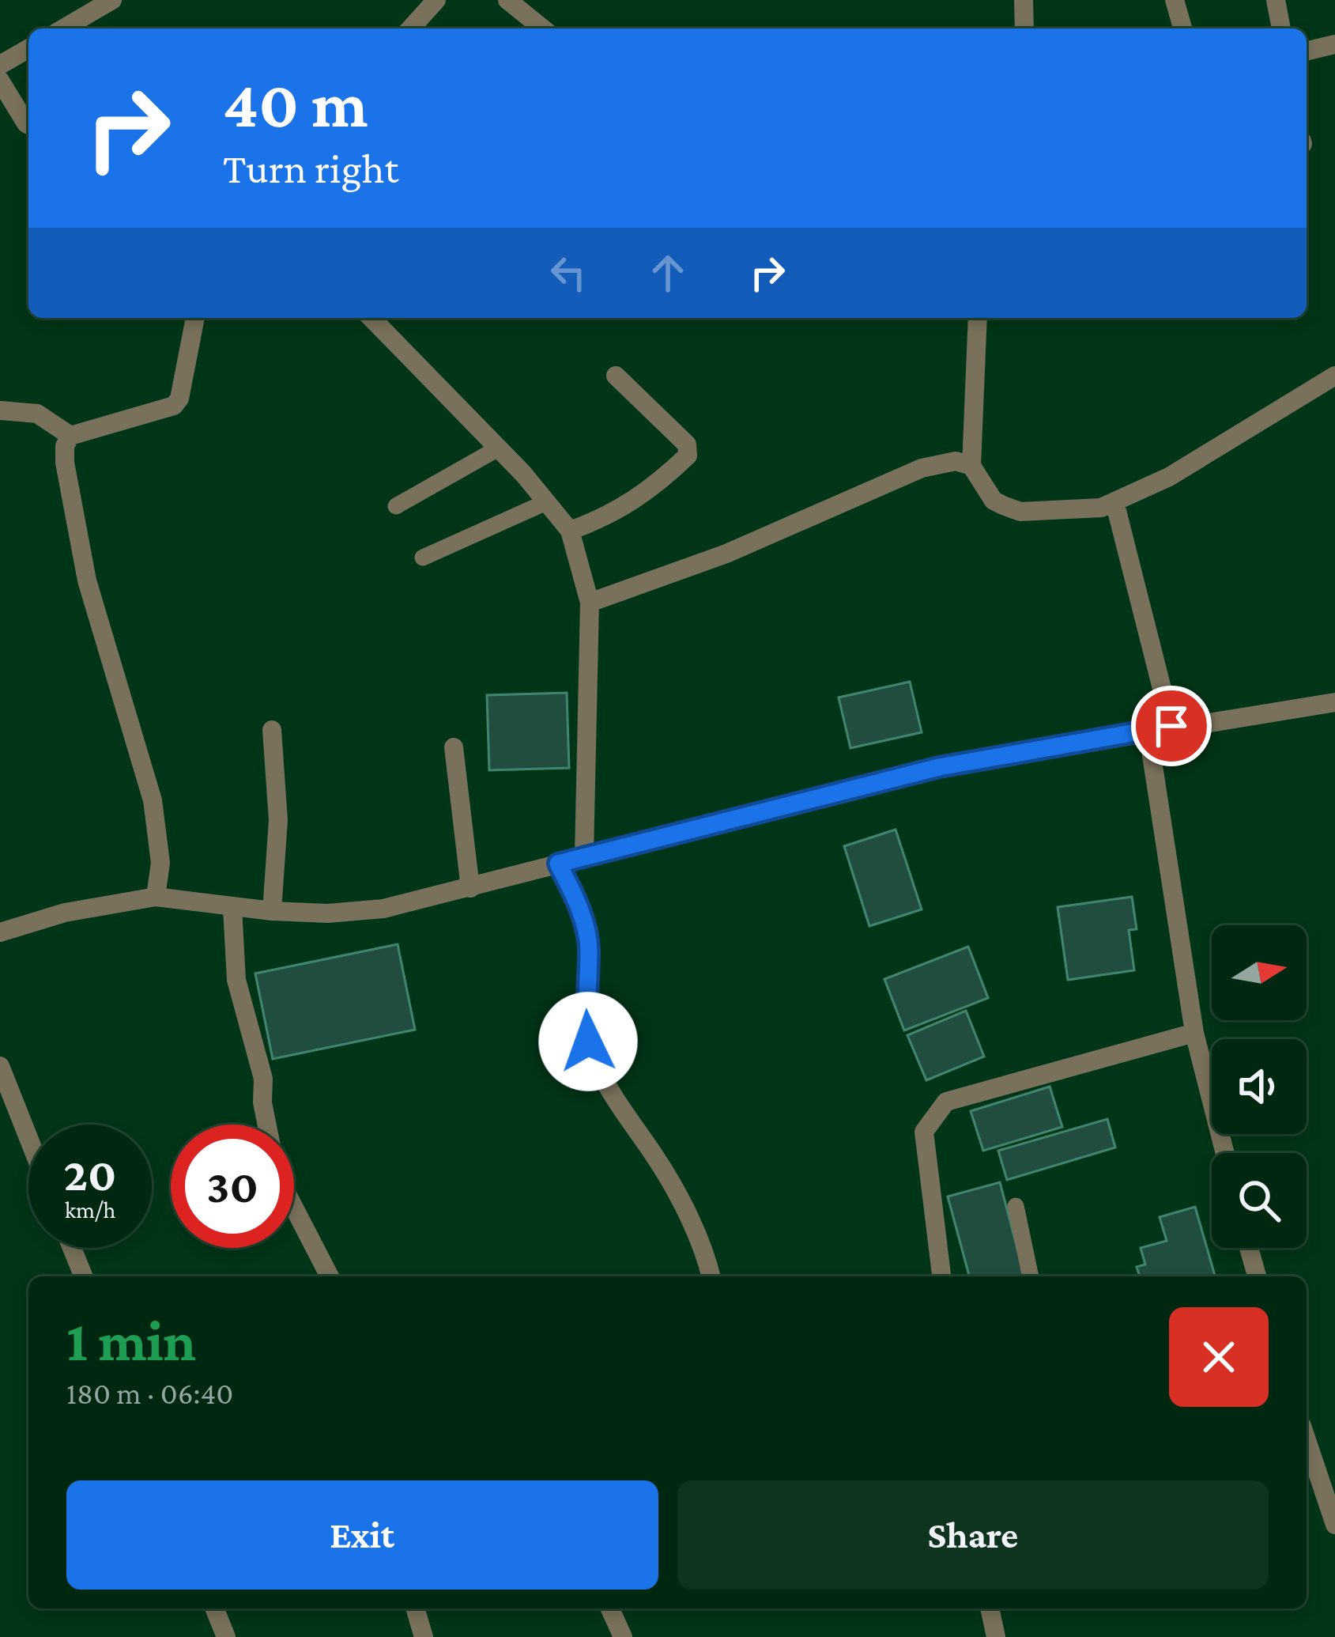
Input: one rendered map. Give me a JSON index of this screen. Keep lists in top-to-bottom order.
{
  "north": "right",
  "page": {
    "turn": ["40 m", "Turn right"],
    "speed": "20 km/h",
    "limit": "30",
    "heading": ["1 min", "180 m · 06:40"],
    "buttons": ["Exit", "Share"]
  }
}
